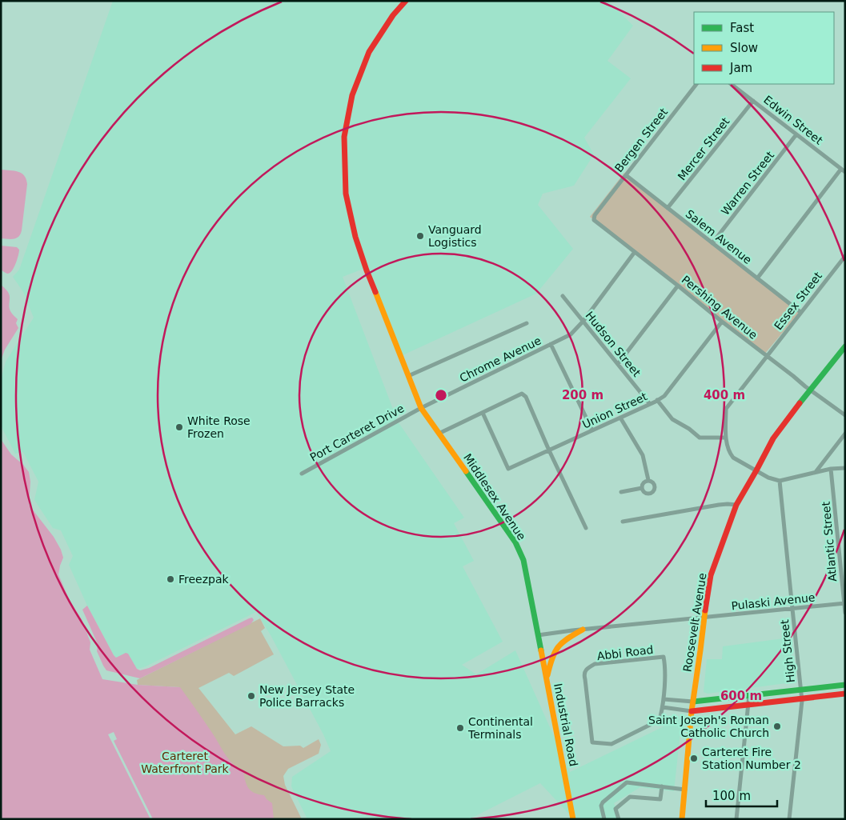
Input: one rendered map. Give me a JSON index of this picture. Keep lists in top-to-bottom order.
{
  "streets": {
    "main road": ["Middlesex Avenue", "Roosevelt Avenue", "Industrial Road"],
    "street": [
      "Edwin Street",
      "Bergen Street",
      "Mercer Street",
      "Warren Street",
      "Salem Avenue",
      "Essex Street",
      "Pershing Avenue",
      "Hudson Street",
      "Chrome Avenue",
      "Union Street",
      "Port Carteret Drive",
      "Atlantic Street",
      "Pulaski Avenue",
      "High Street",
      "Abbi Road"
    ]
  },
  "crossings": [
    ["Edwin Street", "Mercer Street"],
    ["Edwin Street", "Warren Street"],
    ["Bergen Street", "Salem Avenue"],
    ["Bergen Street", "Pershing Avenue"],
    ["Mercer Street", "Salem Avenue"],
    ["Warren Street", "Salem Avenue"],
    ["Salem Avenue", "Essex Street"],
    ["Essex Street", "Pershing Avenue"],
    ["Essex Street", "Roosevelt Avenue"],
    ["Essex Street", "High Street"],
    ["Pershing Avenue", "Union Street"],
    ["Pershing Avenue", "Roosevelt Avenue"],
    ["Hudson Street", "Chrome Avenue"],
    ["Hudson Street", "Union Street"],
    ["Chrome Avenue", "Port Carteret Drive"],
    ["Chrome Avenue", "Middlesex Avenue"],
    ["Port Carteret Drive", "Middlesex Avenue"],
    ["Middlesex Avenue", "Industrial Road"],
    ["Atlantic Street", "Pulaski Avenue"],
    ["Pulaski Avenue", "Roosevelt Avenue"],
    ["Pulaski Avenue", "High Street"]
  ],
  "parks": ["Carteret Waterfront Park"],
  "places": [
    "Vanguard Logistics",
    "White Rose Frozen",
    "Freezpak",
    "New Jersey State Police Barracks",
    "Saint Joseph's Roman Catholic Church",
    "Continental Terminals",
    "Carteret Fire Station Number 2"
  ],
  "legend": ["Fast", "Slow", "Jam"],
  "scale_bar": "100 m",
  "rings": ["200 m", "400 m", "600 m"]
}
